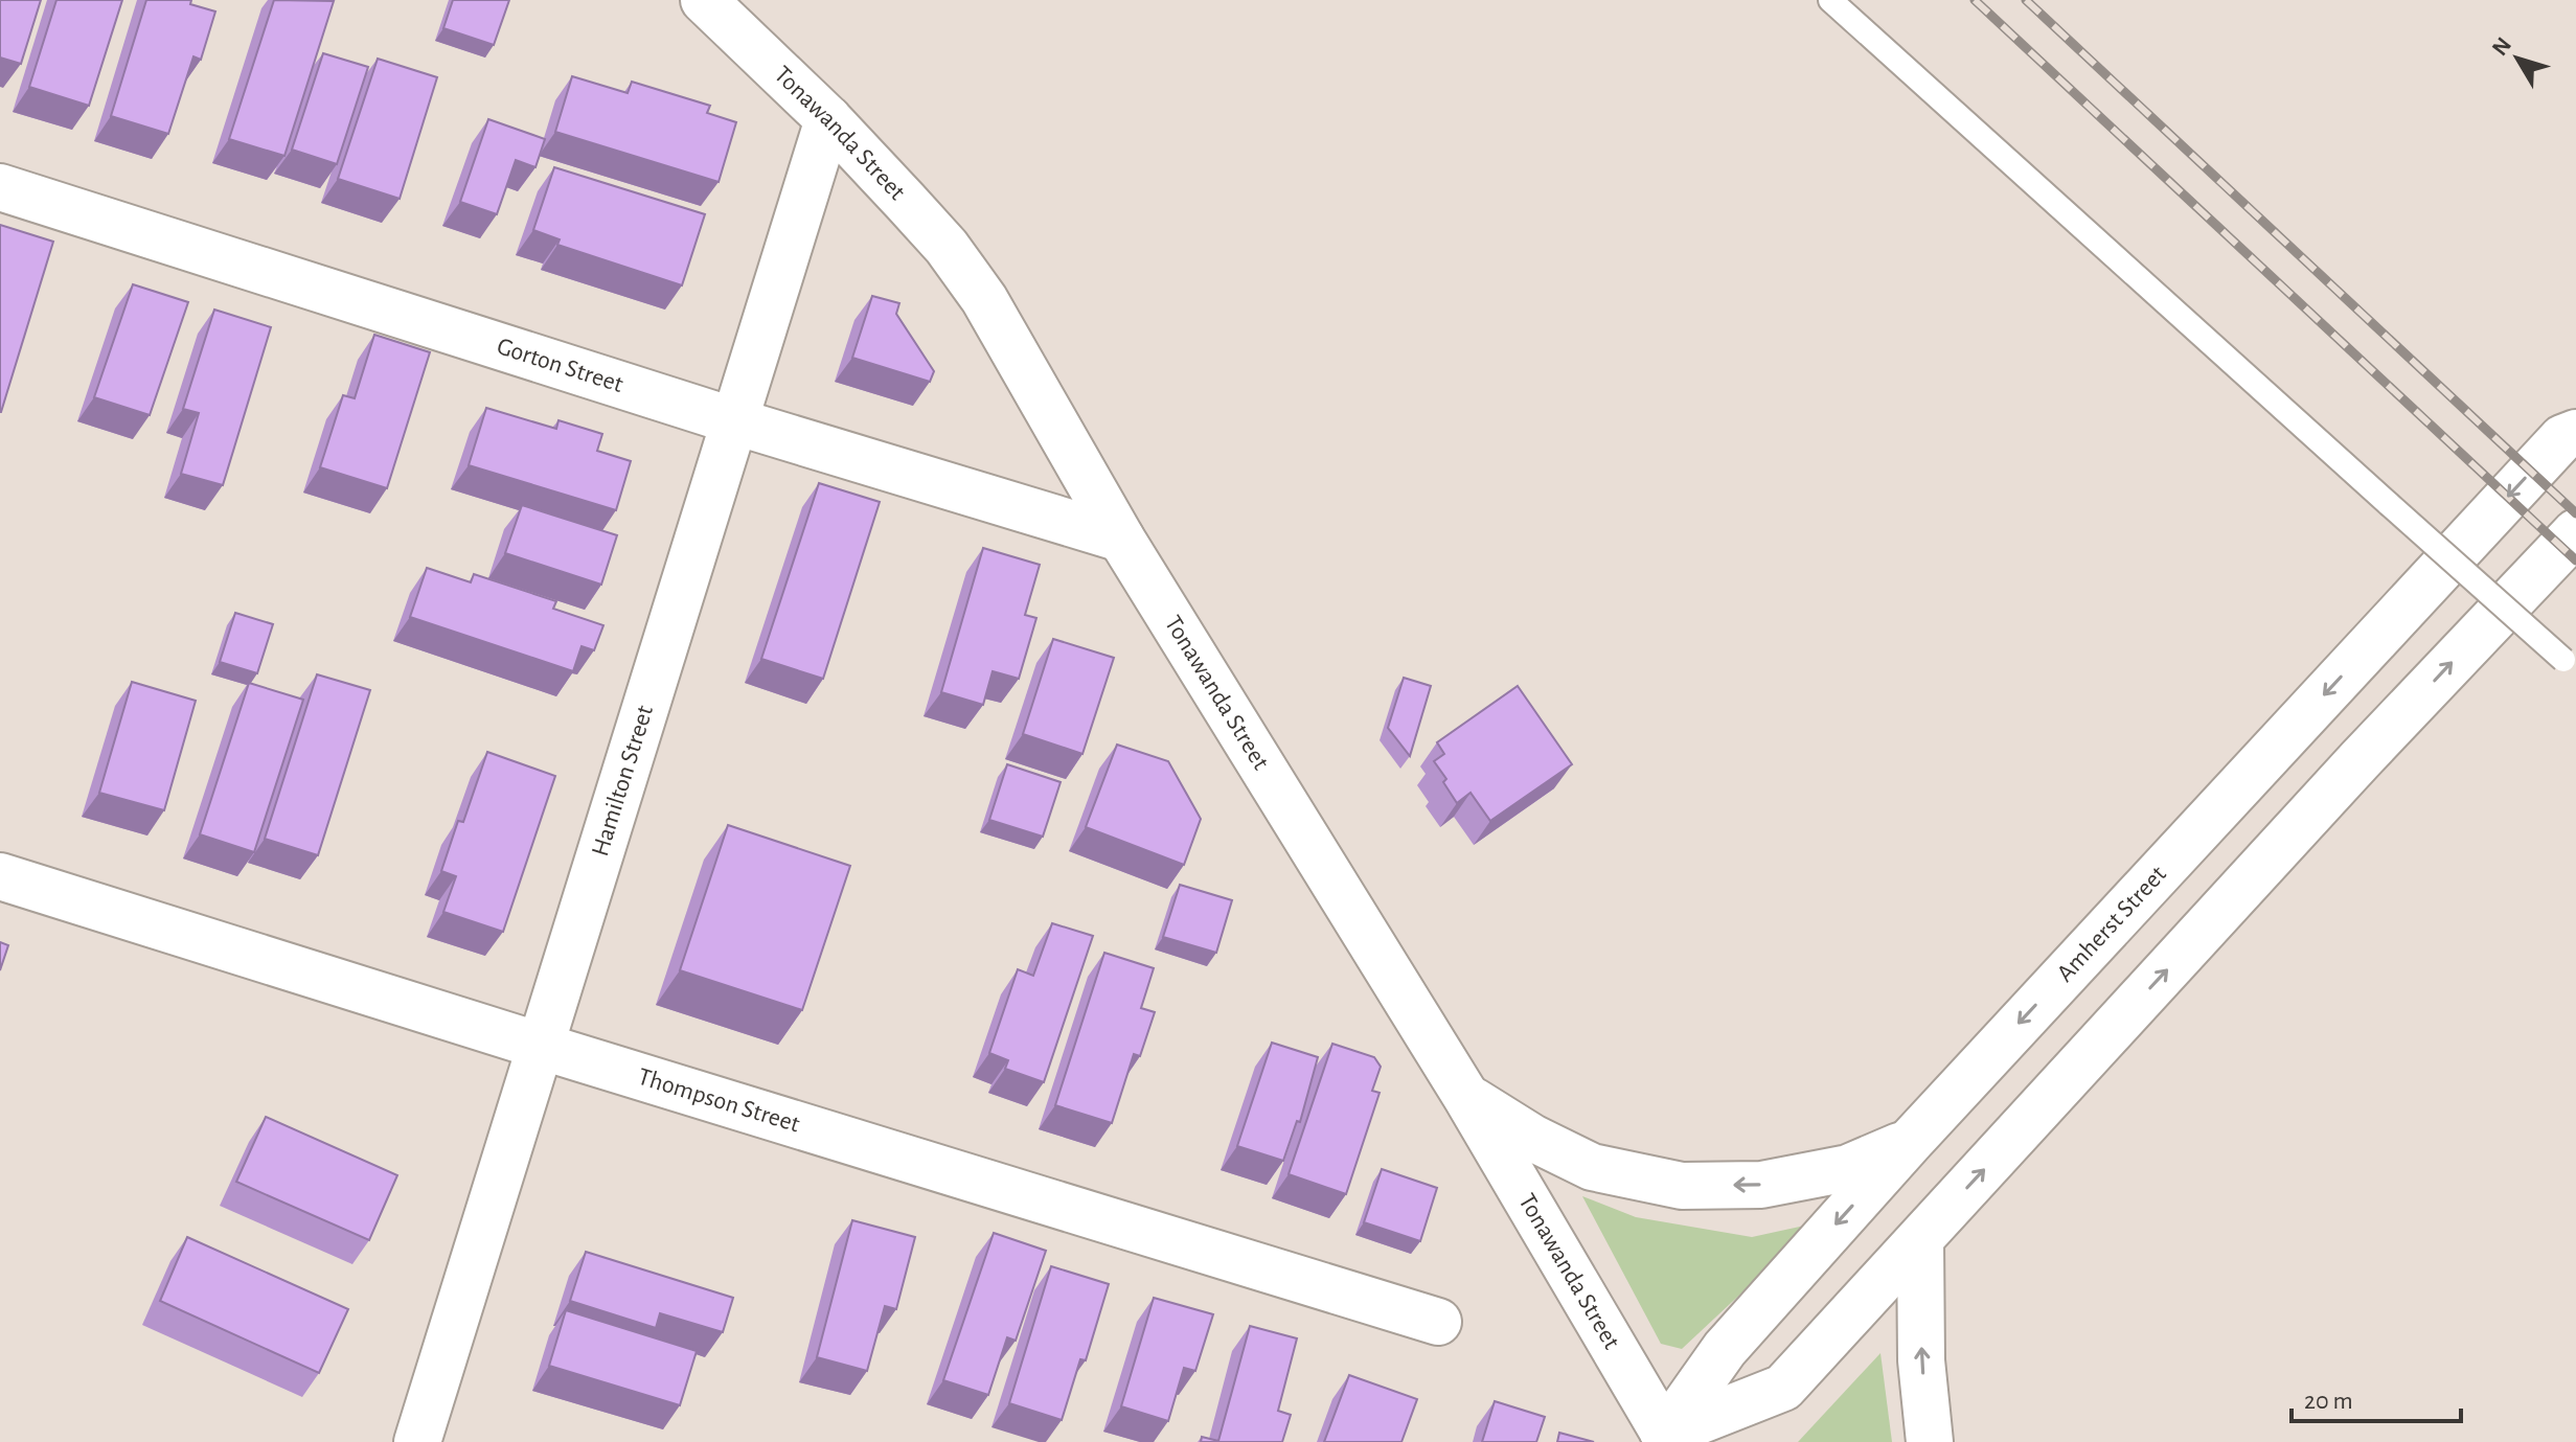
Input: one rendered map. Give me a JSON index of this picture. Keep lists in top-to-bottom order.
{
  "streets": {
    "street": [
      "Tonawanda Street",
      "Gorton Street",
      "Hamilton Street",
      "Amherst Street",
      "Thompson Street"
    ]
  },
  "crossings": [
    ["Tonawanda Street", "Gorton Street"],
    ["Tonawanda Street", "Hamilton Street"],
    ["Tonawanda Street", "Amherst Street"],
    ["Gorton Street", "Hamilton Street"],
    ["Hamilton Street", "Thompson Street"]
  ],
  "scale_bar": "20 m",
  "north": "top left"
}
